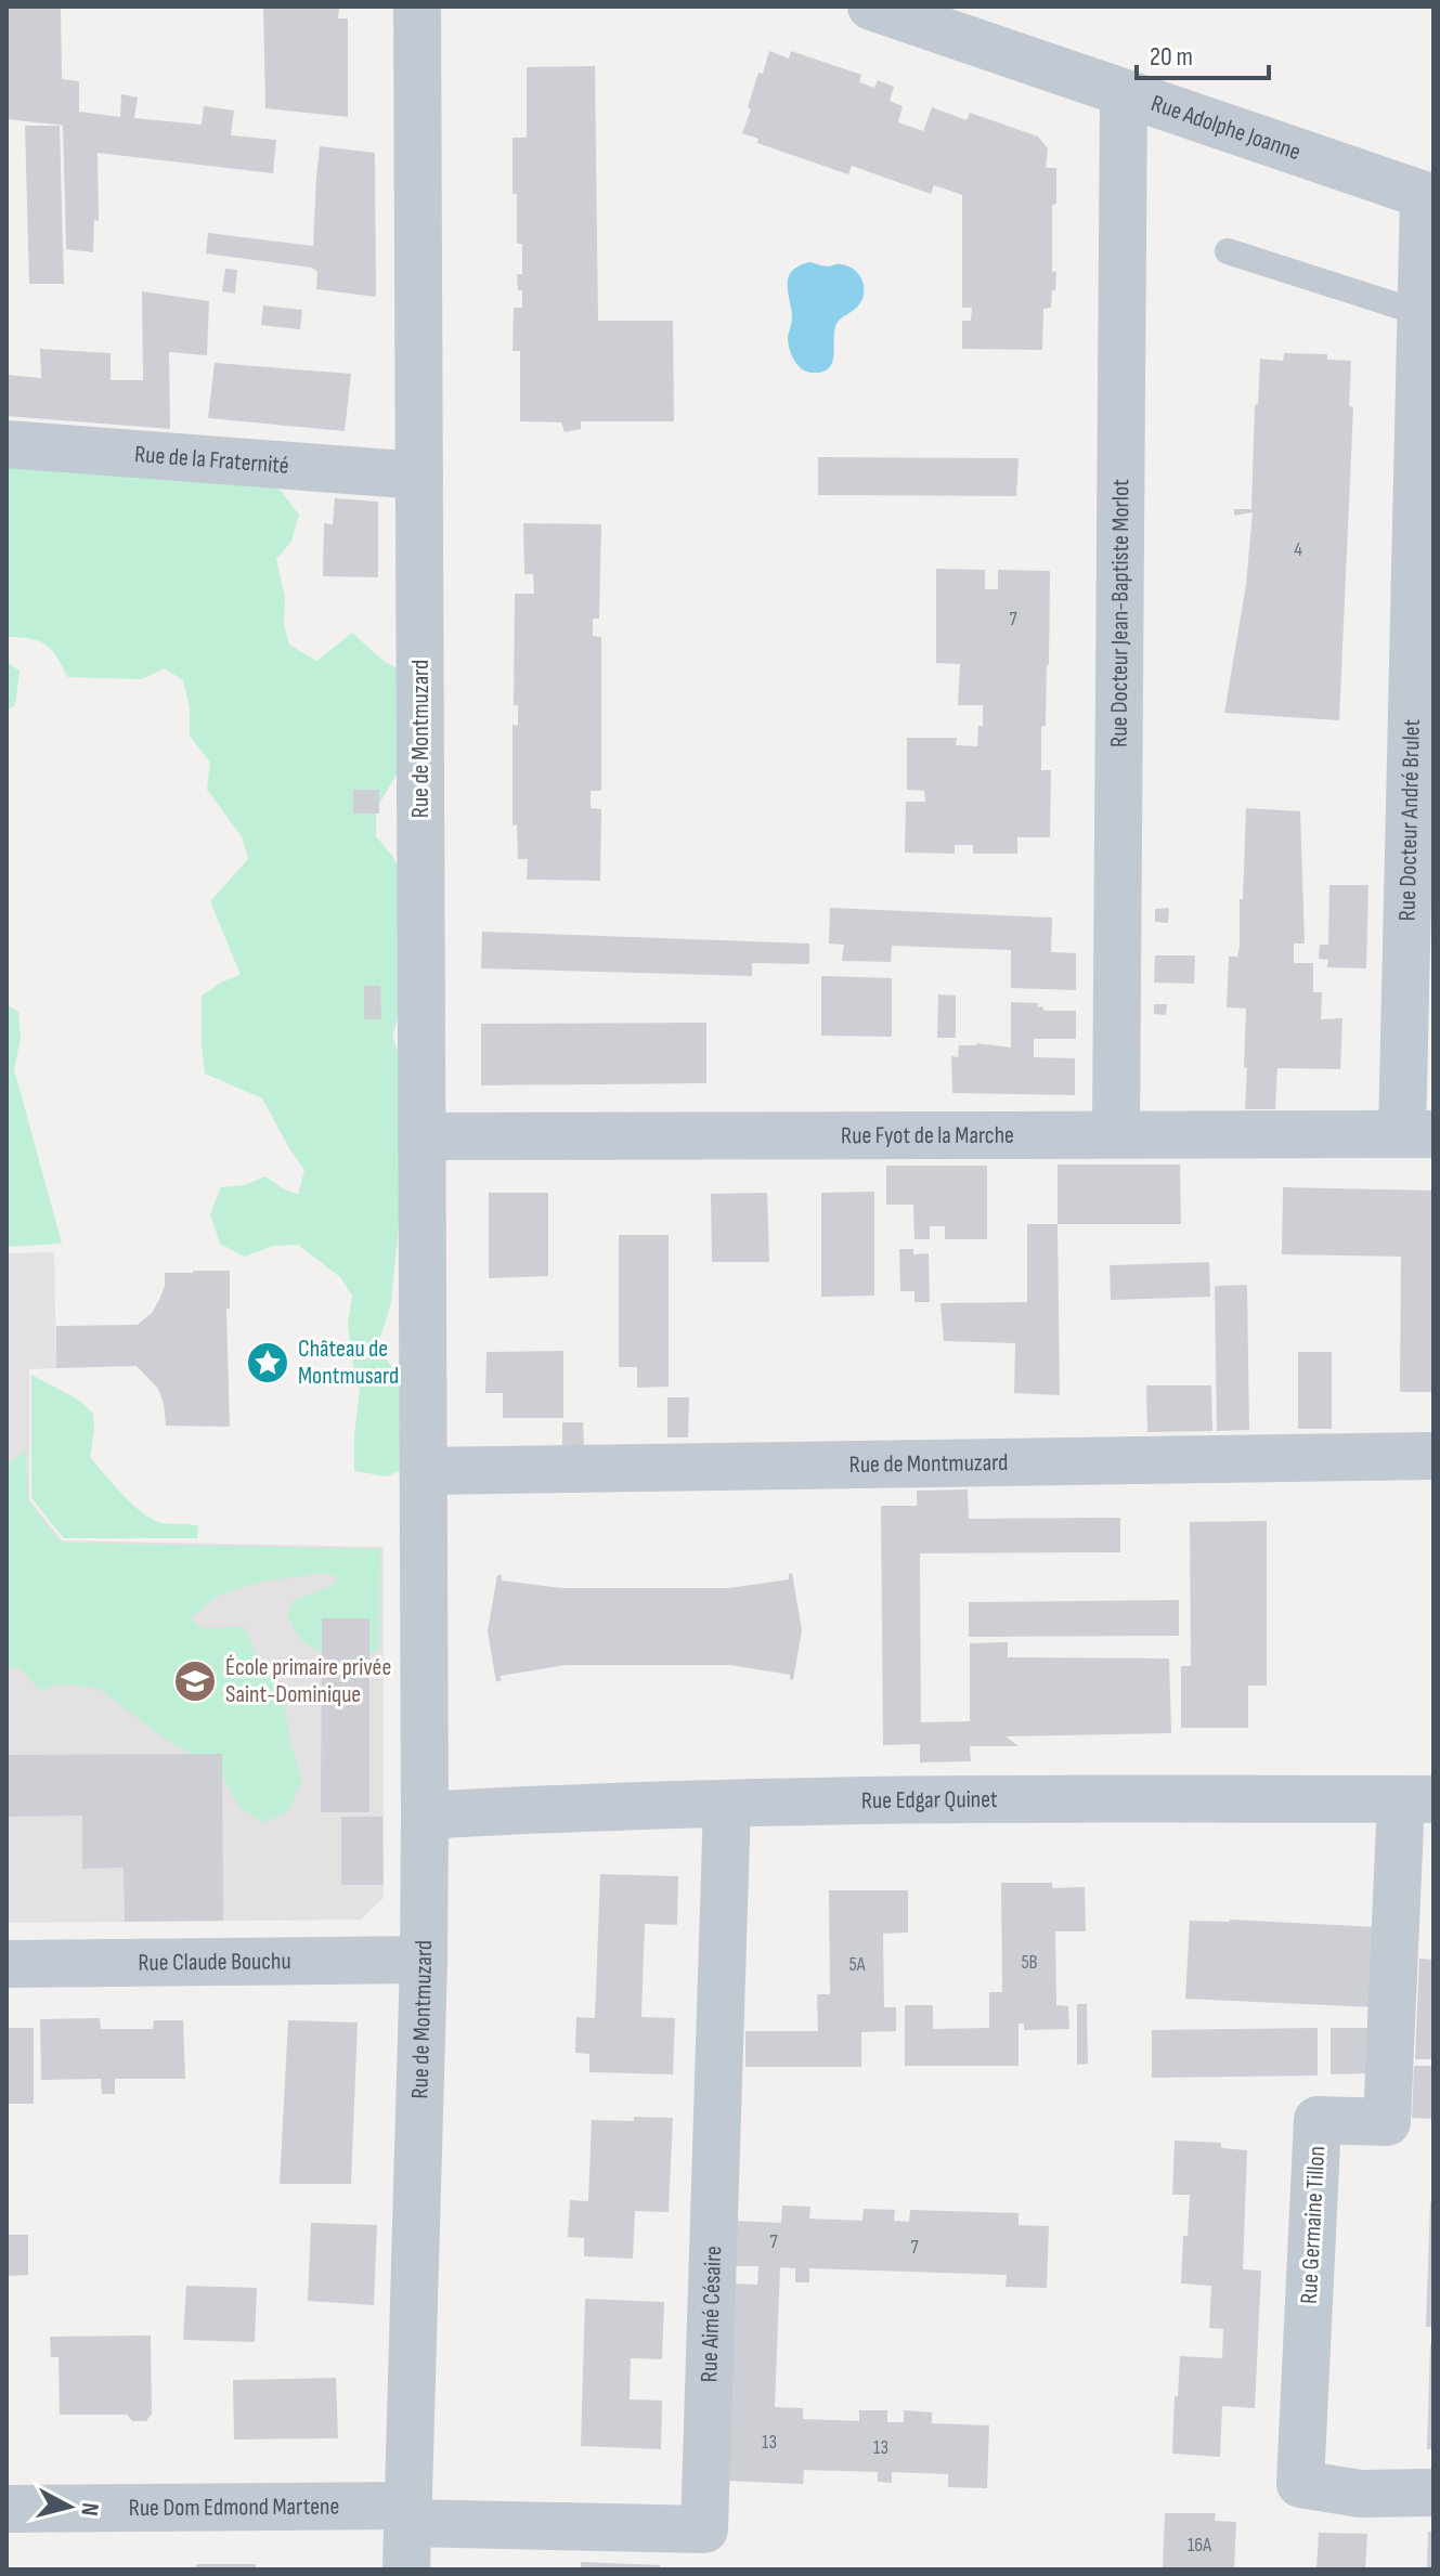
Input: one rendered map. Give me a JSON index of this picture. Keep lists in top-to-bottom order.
{
  "streets": {
    "street": [
      "Rue Adolphe Joanne",
      "Rue de la Fraternité",
      "Rue Docteur Jean-Baptiste Morlot",
      "Rue de Montmuzard",
      "Rue Docteur André Brulet",
      "Rue Fyot de la Marche",
      "Rue Edgar Quinet",
      "Rue Claude Bouchu",
      "Rue Germaine Tillon",
      "Rue Aimé Césaire",
      "Rue Dom Edmond Martene"
    ]
  },
  "crossings": [
    ["Rue Adolphe Joanne", "Rue Docteur Jean-Baptiste Morlot"],
    ["Rue Adolphe Joanne", "Rue Docteur André Brulet"],
    ["Rue de la Fraternité", "Rue de Montmuzard"],
    ["Rue Docteur Jean-Baptiste Morlot", "Rue Fyot de la Marche"],
    ["Rue de Montmuzard", "Rue Fyot de la Marche"],
    ["Rue de Montmuzard", "Rue Edgar Quinet"],
    ["Rue de Montmuzard", "Rue Claude Bouchu"],
    ["Rue de Montmuzard", "Rue Aimé Césaire"],
    ["Rue de Montmuzard", "Rue Dom Edmond Martene"],
    ["Rue Docteur André Brulet", "Rue Fyot de la Marche"],
    ["Rue Edgar Quinet", "Rue Germaine Tillon"],
    ["Rue Edgar Quinet", "Rue Aimé Césaire"],
    ["Rue Aimé Césaire", "Rue Dom Edmond Martene"]
  ],
  "places": {
    "place": ["Château de Montmusard"],
    "school or university": ["École primaire privée Saint-Dominique"]
  },
  "house_numbers": [
    "4",
    "7",
    "5B",
    "5A",
    "7",
    "7",
    "13",
    "13",
    "16A"
  ],
  "scale_bar": "20 m",
  "north": "right"
}
